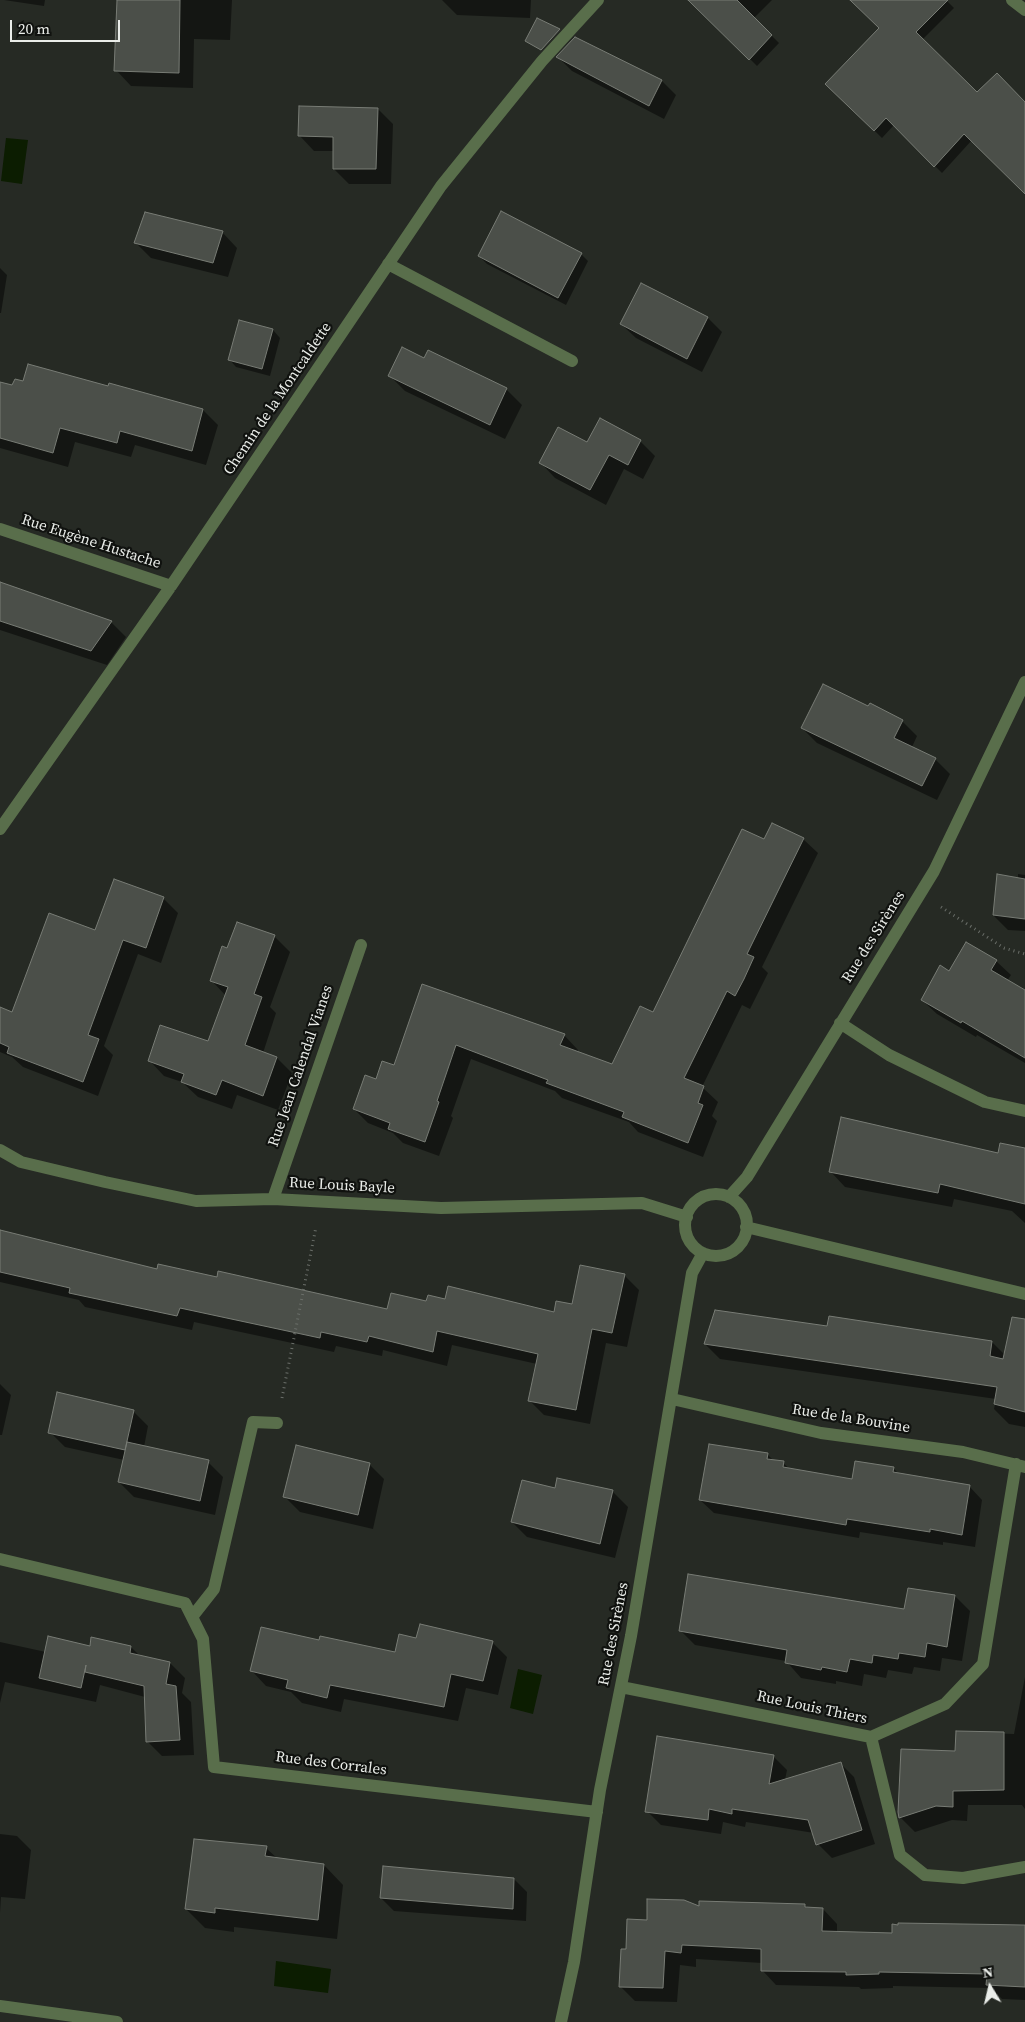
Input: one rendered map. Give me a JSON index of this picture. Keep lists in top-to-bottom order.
{
  "streets": {
    "street": [
      "Chemin de la Montcaldette",
      "Rue Eugène Hustache",
      "Rue des Sirènes",
      "Rue Jean Calendal Vianes",
      "Rue Louis Bayle",
      "Rue de la Bouvine",
      "Rue Louis Thiers",
      "Rue des Corrales"
    ]
  },
  "crossings": [
    ["Chemin de la Montcaldette", "Rue Eugène Hustache"],
    ["Rue des Sirènes", "Rue Louis Bayle"],
    ["Rue des Sirènes", "Rue de la Bouvine"],
    ["Rue des Sirènes", "Rue Louis Thiers"],
    ["Rue des Sirènes", "Rue des Corrales"],
    ["Rue Jean Calendal Vianes", "Rue Louis Bayle"],
    ["Rue de la Bouvine", "Rue Louis Thiers"]
  ],
  "scale_bar": "20 m",
  "north": "top"
}
